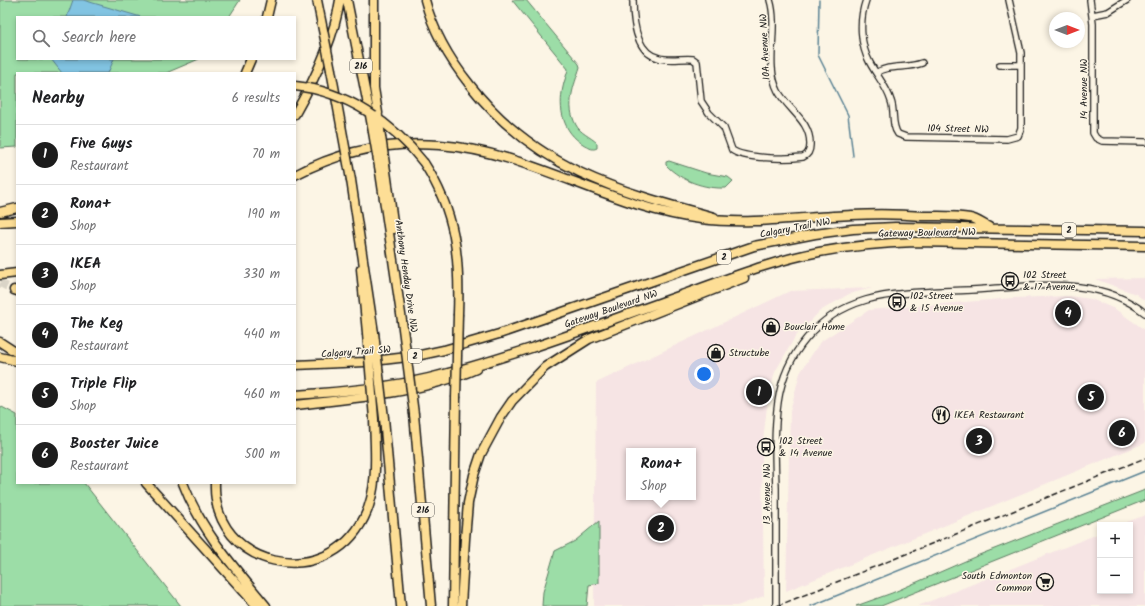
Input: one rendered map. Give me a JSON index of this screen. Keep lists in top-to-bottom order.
{
  "streets": {
    "highway": [
      "216",
      "Calgary Trail NW",
      "2",
      "Gateway Boulevard NW",
      "Anthony Henday Drive NW",
      "Calgary Trail SW"
    ],
    "street": [
      "10A Avenue NW",
      "14 Avenue NW",
      "104 Street NW",
      "13 Avenue NW"
    ]
  },
  "crossings": [
    ["Calgary Trail NW", "Calgary Trail SW"]
  ],
  "places": {
    "bus stop": ["102 Street & 17 Avenue", "102 Street & 15 Avenue", "102 Street & 14 Avenue"],
    "shop": ["Bouclair Home", "Structube"],
    "restaurant": ["IKEA Restaurant"],
    "supermarket": ["South Edmonton Common"]
  },
  "north": "right",
  "page": {
    "search": "Search here",
    "heading": ["Nearby", "6 results"],
    "list": [
      {
        "mark": "1",
        "name": "Five Guys",
        "note": "Restaurant",
        "value": "70 m"
      },
      {
        "mark": "2",
        "name": "Rona+",
        "note": "Shop",
        "value": "190 m"
      },
      {
        "mark": "3",
        "name": "IKEA",
        "note": "Shop",
        "value": "330 m"
      },
      {
        "mark": "4",
        "name": "The Keg",
        "note": "Restaurant",
        "value": "440 m"
      },
      {
        "mark": "5",
        "name": "Triple Flip",
        "note": "Shop",
        "value": "460 m"
      },
      {
        "mark": "6",
        "name": "Booster Juice",
        "note": "Restaurant",
        "value": "500 m"
      }
    ],
    "pins": [
      "4",
      "1",
      "5",
      "6",
      "3",
      "2"
    ],
    "popup": ["Rona+", "Shop"],
    "map_buttons": ["+", "−"]
  }
}
